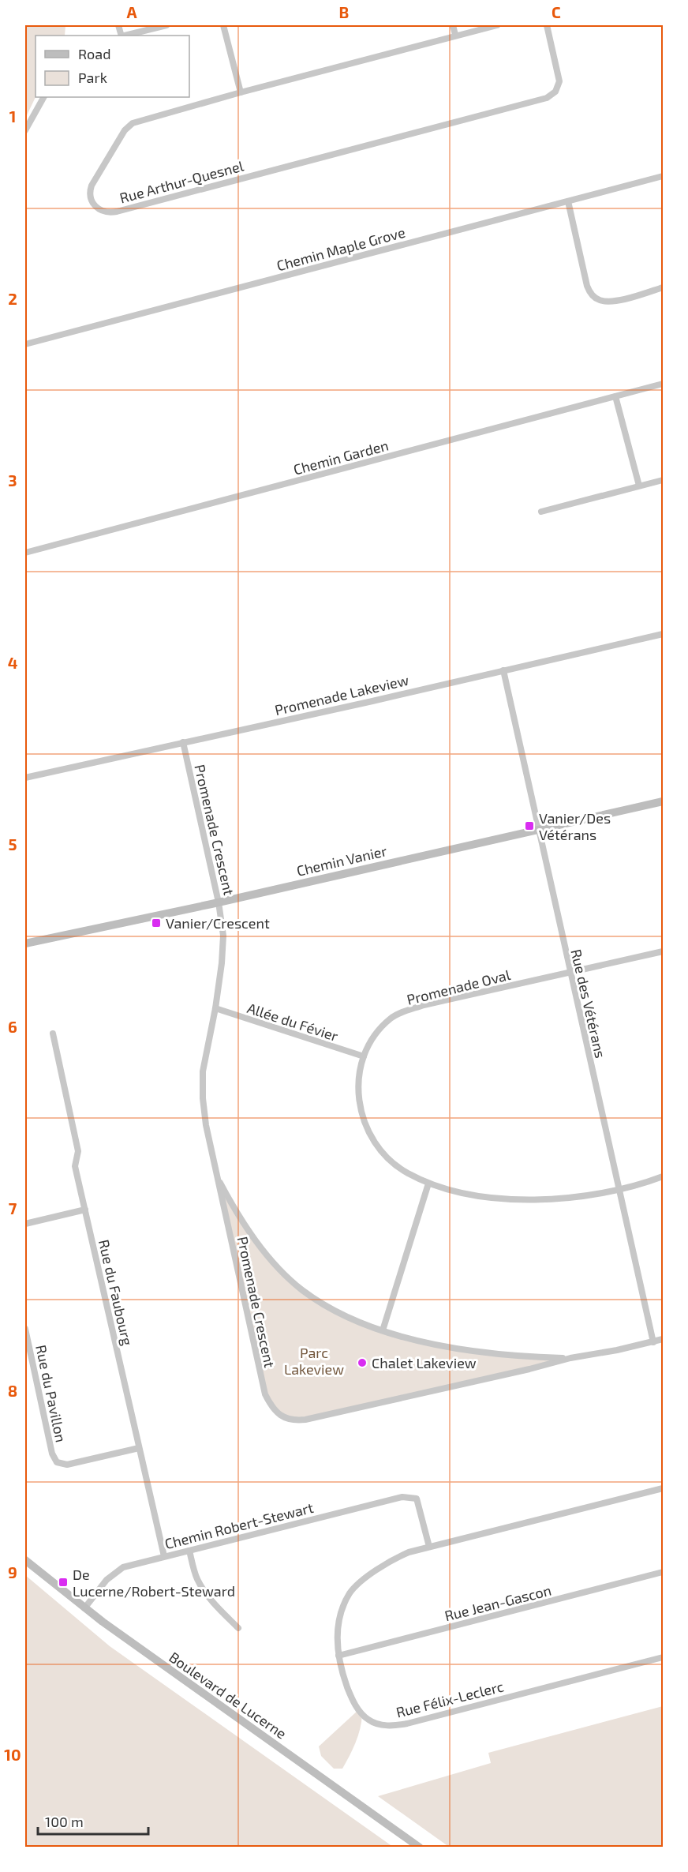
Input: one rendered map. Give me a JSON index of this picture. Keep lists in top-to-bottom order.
{
  "streets": {
    "street": [
      "Rue Arthur-Quesnel",
      "Chemin Maple Grove",
      "Chemin Garden",
      "Promenade Lakeview",
      "Promenade Crescent",
      "Chemin Vanier",
      "Promenade Oval",
      "Rue des Vétérans",
      "Allée du Févier",
      "Rue du Faubourg",
      "Rue du Pavillon",
      "Chemin Robert-Stewart",
      "Rue Jean-Gascon",
      "Boulevard de Lucerne",
      "Rue Félix-Leclerc"
    ]
  },
  "crossings": [
    ["Promenade Lakeview", "Promenade Crescent"],
    ["Promenade Lakeview", "Rue des Vétérans"],
    ["Promenade Crescent", "Chemin Vanier"],
    ["Promenade Crescent", "Rue des Vétérans"],
    ["Promenade Crescent", "Allée du Févier"],
    ["Chemin Vanier", "Rue des Vétérans"],
    ["Promenade Oval", "Rue des Vétérans"],
    ["Promenade Oval", "Allée du Févier"],
    ["Rue du Faubourg", "Rue du Pavillon"],
    ["Rue du Faubourg", "Chemin Robert-Stewart"],
    ["Chemin Robert-Stewart", "Boulevard de Lucerne"],
    ["Chemin Robert-Stewart", "Rue Félix-Leclerc"],
    ["Rue Jean-Gascon", "Rue Félix-Leclerc"]
  ],
  "parks": ["Parc Lakeview"],
  "places": {
    "transit": ["Vanier/Des Vétérans", "Vanier/Crescent", "De Lucerne/Robert-Steward"],
    "other": ["Chalet Lakeview"]
  },
  "legend": ["Road", "Park"],
  "scale_bar": "100 m",
  "grid": {
    "columns": ["A", "B", "C"],
    "rows": [
      "1",
      "2",
      "3",
      "4",
      "5",
      "6",
      "7",
      "8",
      "9",
      "10"
    ]
  }
}
